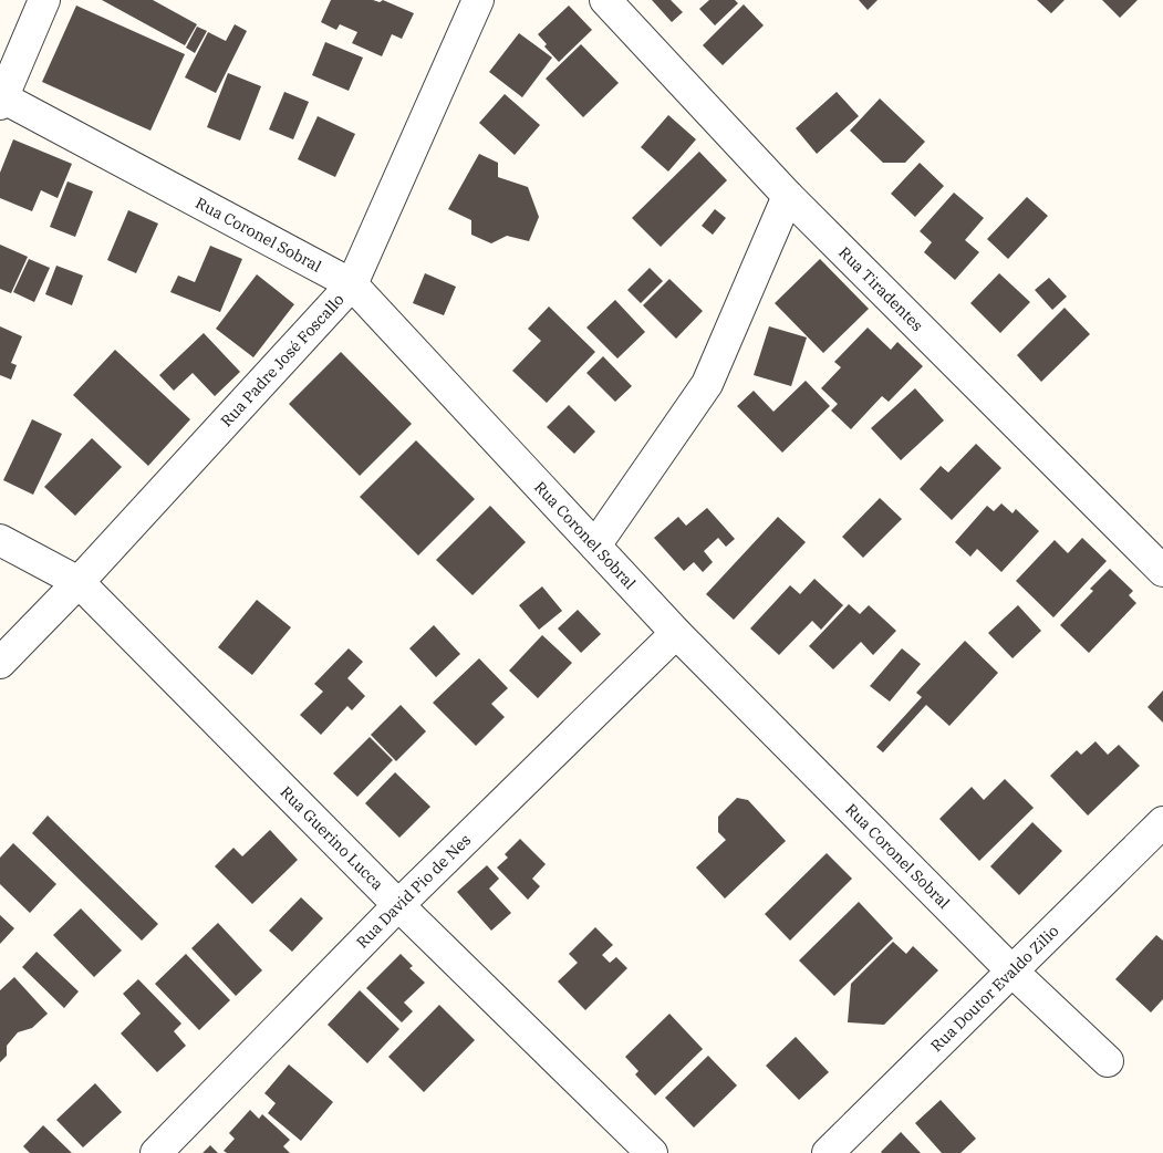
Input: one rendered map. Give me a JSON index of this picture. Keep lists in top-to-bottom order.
{
  "streets": {
    "street": [
      "Rua Coronel Sobral",
      "Rua Tiradentes",
      "Rua Padre José Foscallo",
      "Rua Guerino Lucca",
      "Rua David Pio de Nes",
      "Rua Doutor Evaldo Zilio"
    ]
  },
  "crossings": [
    ["Rua Coronel Sobral", "Rua Padre José Foscallo"],
    ["Rua Coronel Sobral", "Rua David Pio de Nes"],
    ["Rua Coronel Sobral", "Rua Doutor Evaldo Zilio"],
    ["Rua Padre José Foscallo", "Rua Guerino Lucca"],
    ["Rua Guerino Lucca", "Rua David Pio de Nes"]
  ]
}
